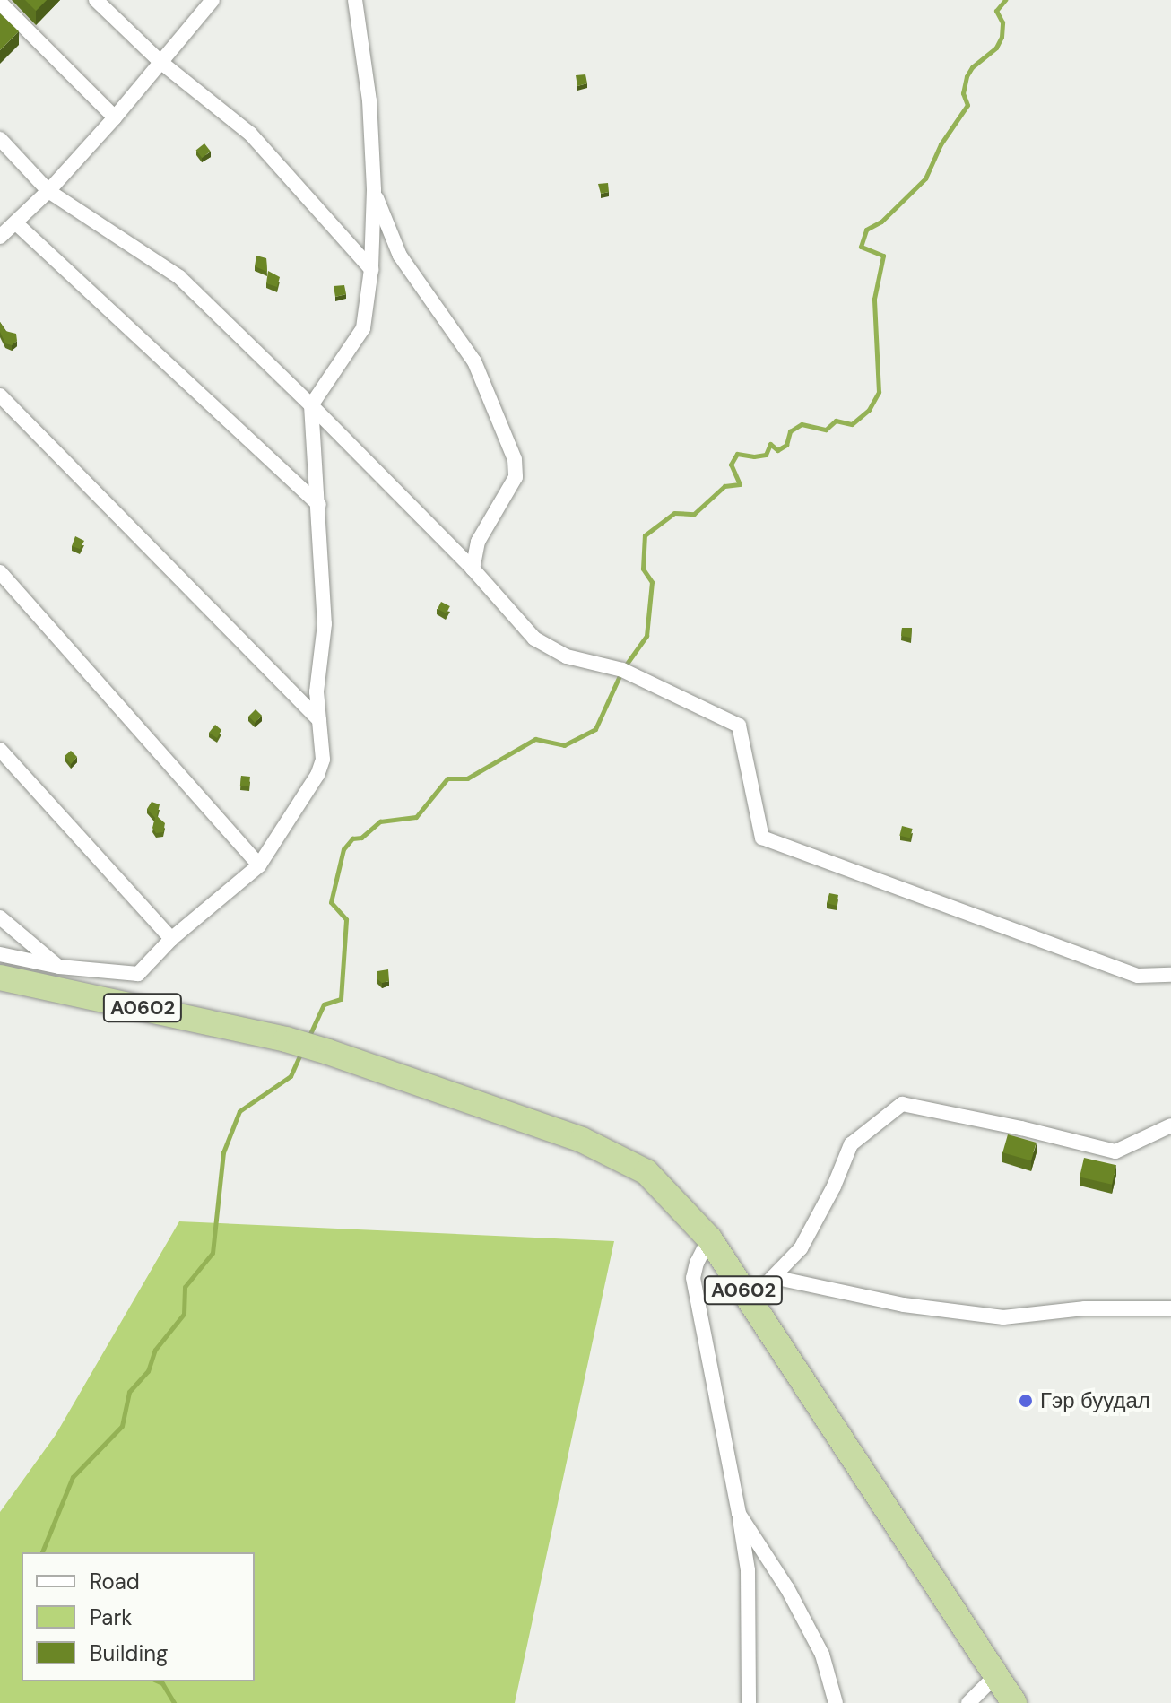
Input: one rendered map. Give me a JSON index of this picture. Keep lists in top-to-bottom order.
{
  "streets": {
    "highway": ["A0602"]
  },
  "places": ["Гэр буудал"],
  "legend": ["Road", "Park", "Building"]
}
